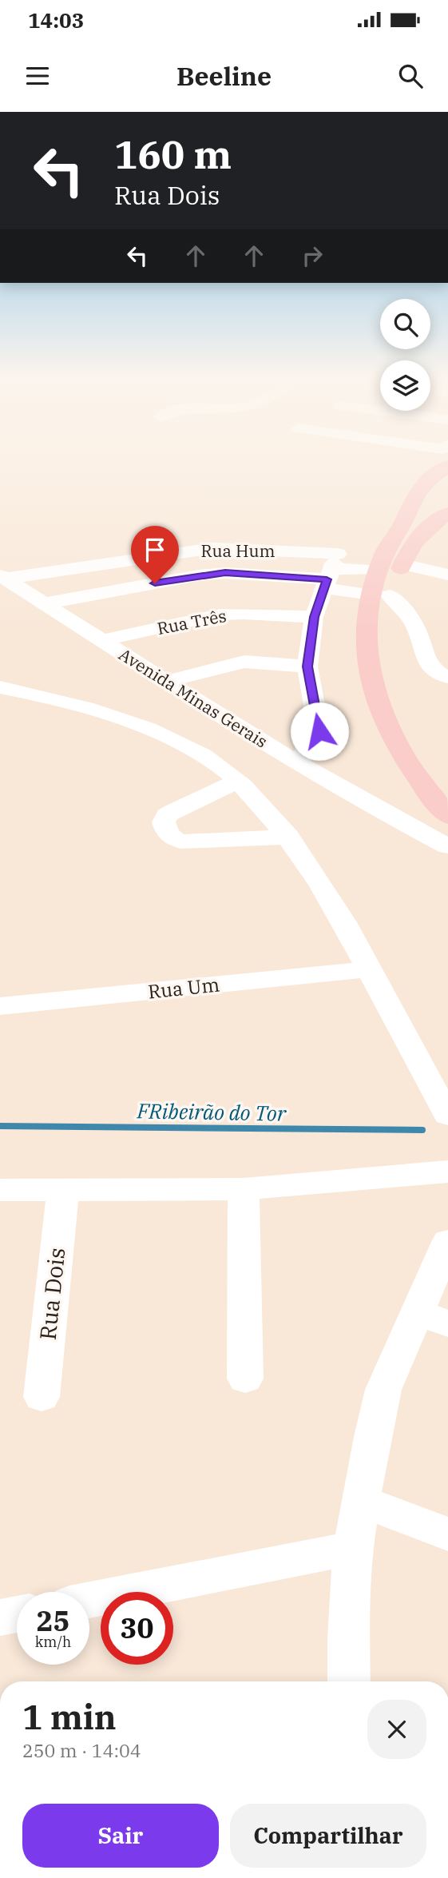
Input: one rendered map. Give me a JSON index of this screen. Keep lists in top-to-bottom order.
{
  "streets": {
    "street": [
      "Rua Hum",
      "Rua Três",
      "Avenida Minas Gerais",
      "Rua Um",
      "Rua Dois"
    ]
  },
  "crossings": [
    ["Rua Hum", "Avenida Minas Gerais"],
    ["Rua Três", "Avenida Minas Gerais"]
  ],
  "water": ["FRibeirão do Tor"],
  "page": {
    "status": "14:03",
    "header": "Beeline",
    "turn": ["160 m", "Rua Dois"],
    "speed": "25 km/h",
    "limit": "30",
    "heading": ["1 min", "250 m · 14:04"],
    "buttons": ["Sair", "Compartilhar"]
  }
}
